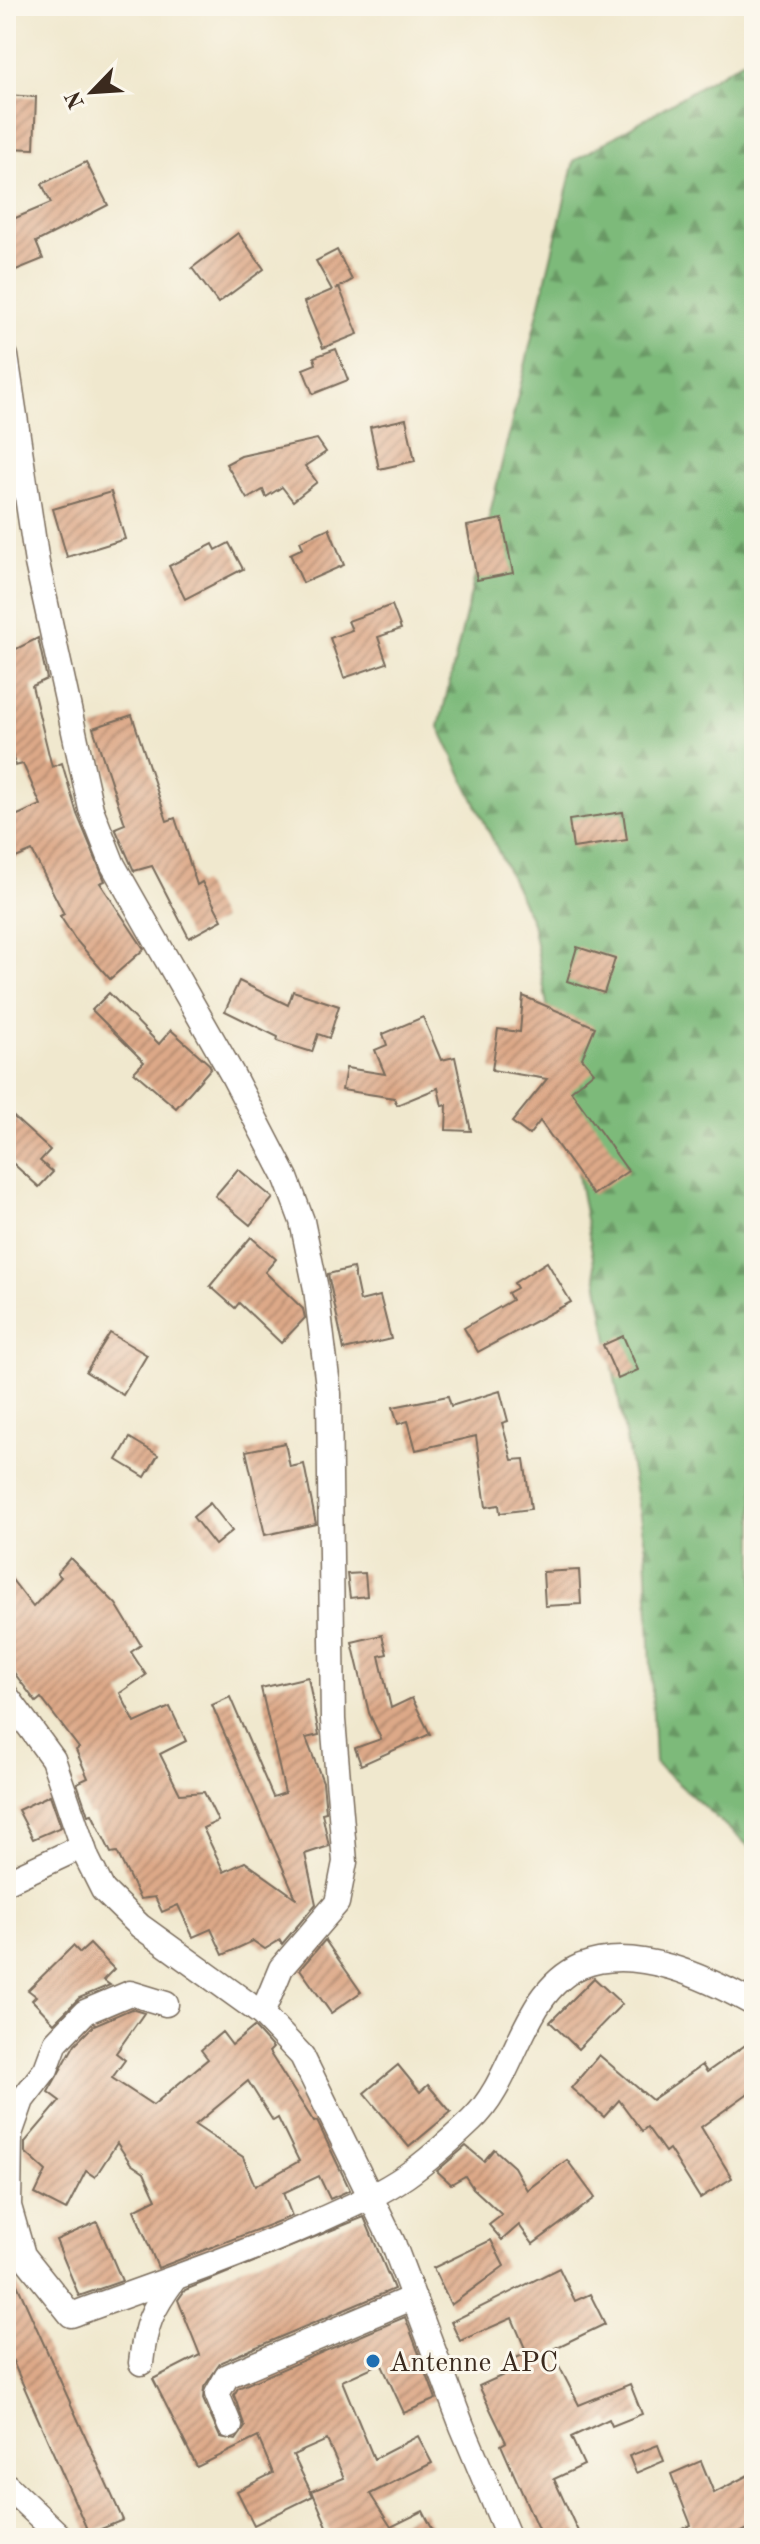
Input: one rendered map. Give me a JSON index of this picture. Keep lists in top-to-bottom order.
{
  "places": ["Antenne APC"],
  "north": "bottom left"
}
